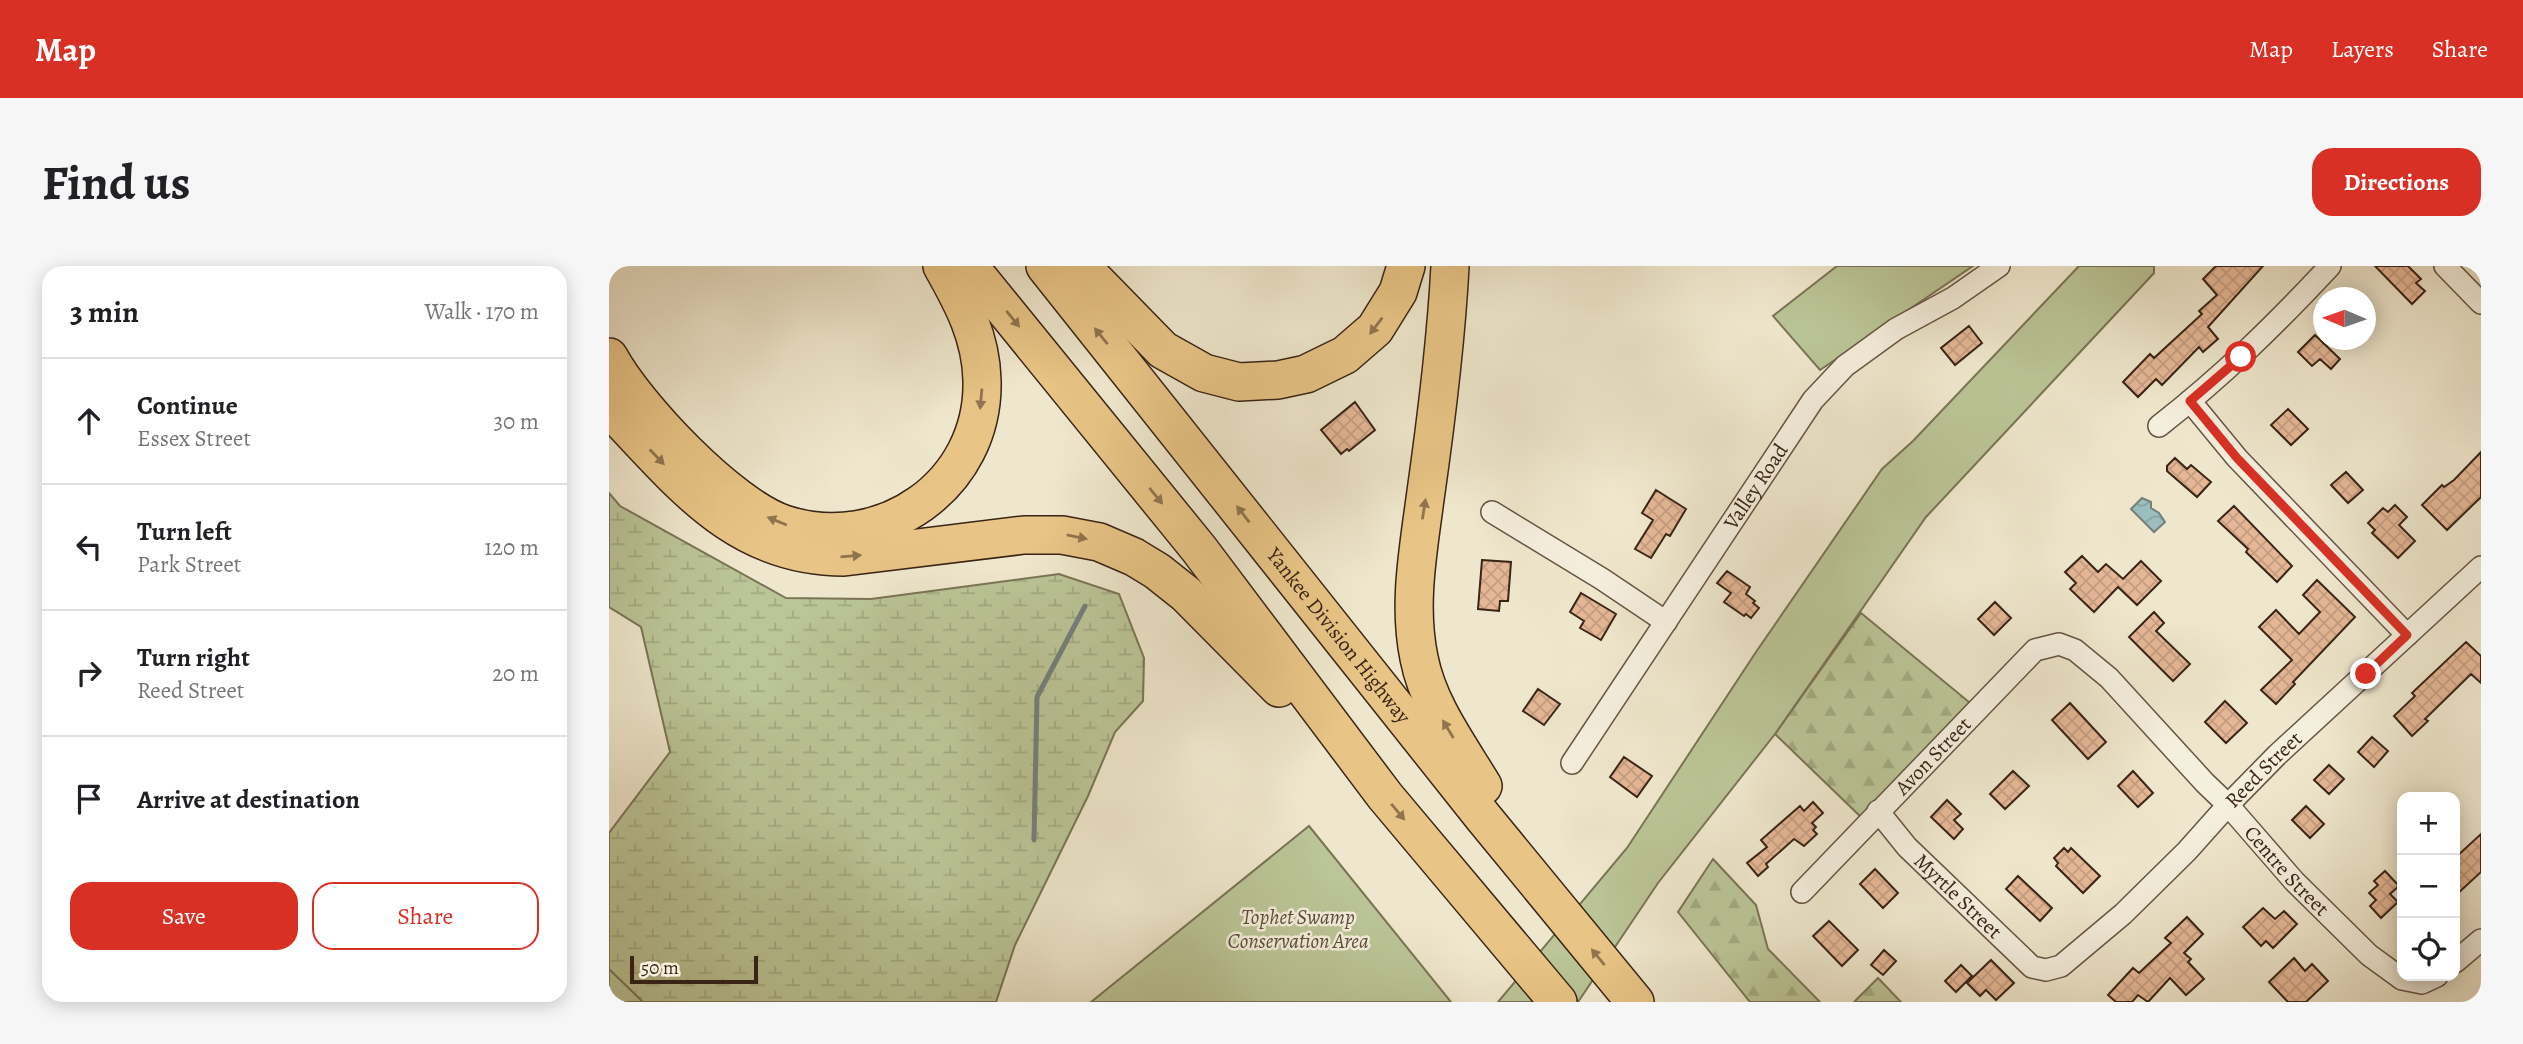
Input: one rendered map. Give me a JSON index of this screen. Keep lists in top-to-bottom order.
{
  "streets": {
    "highway": ["Yankee Division Highway"],
    "street": [
      "Valley Road",
      "Avon Street",
      "Reed Street",
      "Centre Street",
      "Myrtle Street"
    ]
  },
  "crossings": [
    ["Avon Street", "Centre Street"],
    ["Avon Street", "Myrtle Street"],
    ["Reed Street", "Centre Street"],
    ["Reed Street", "Myrtle Street"]
  ],
  "parks": ["Tophet Swamp Conservation Area"],
  "scale_bar": "50 m",
  "north": "left",
  "page": {
    "header": "Map",
    "nav": ["Map", "Layers", "Share"],
    "buttons": [
      "Directions",
      ["Save", "Share"]
    ],
    "title": "Find us",
    "heading": ["3 min", "Walk · 170 m"],
    "list": [
      ["Continue", "Essex Street", "30 m"],
      ["Turn left", "Park Street", "120 m"],
      ["Turn right", "Reed Street", "20 m"],
      "Arrive at destination"
    ],
    "map_buttons": ["+", "−"],
    "scale": "50 m"
  }
}
